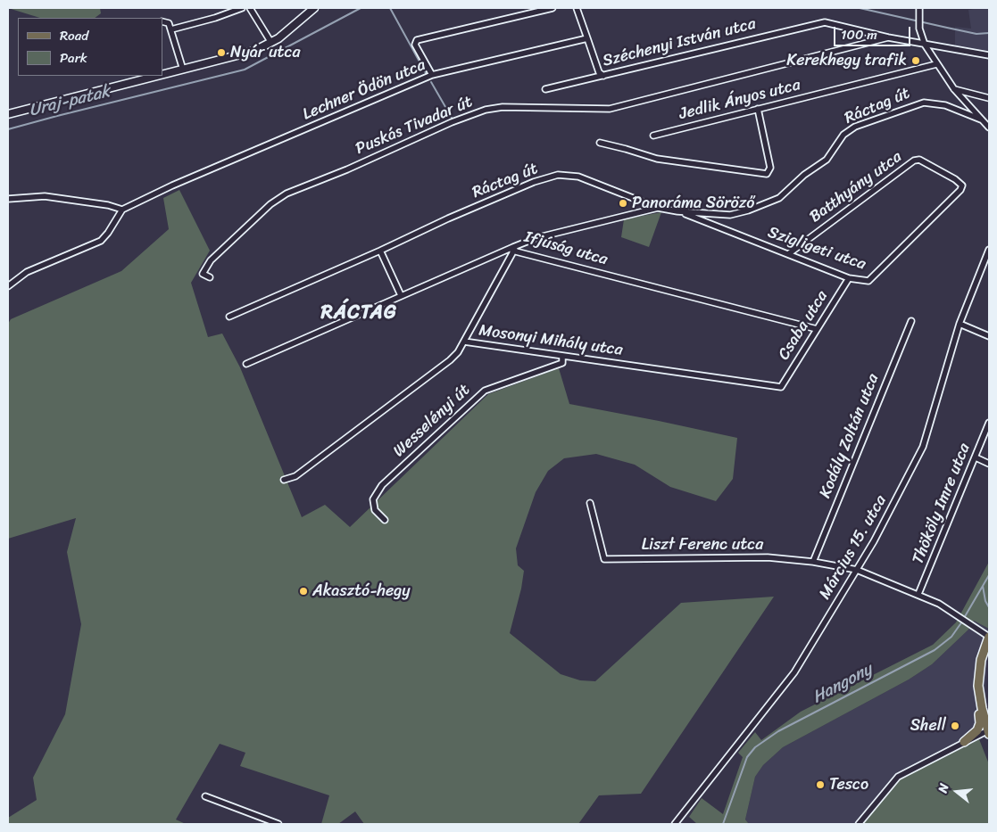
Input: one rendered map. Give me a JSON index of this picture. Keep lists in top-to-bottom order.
{
  "streets": {
    "street": [
      "Széchenyi István utca",
      "Lechner Ödön utca",
      "Jedlik Ányos utca",
      "Ráctag út",
      "Puskás Tivadar út",
      "Batthyány utca",
      "Ifjúság utca",
      "Szigligeti utca",
      "Csaba utca",
      "Mosonyi Mihály utca",
      "Wesselényi út",
      "Kodály Zoltán utca",
      "Thököly Imre utca",
      "Liszt Ferenc utca",
      "Március 15. utca"
    ]
  },
  "crossings": [
    ["Széchenyi István utca", "Puskás Tivadar út"],
    ["Ráctag út", "Szigligeti utca"],
    ["Batthyány utca", "Szigligeti utca"],
    ["Ifjúság utca", "Csaba utca"],
    ["Szigligeti utca", "Csaba utca"],
    ["Csaba utca", "Mosonyi Mihály utca"],
    ["Mosonyi Mihály utca", "Wesselényi út"],
    ["Kodály Zoltán utca", "Liszt Ferenc utca"],
    ["Thököly Imre utca", "Liszt Ferenc utca"],
    ["Liszt Ferenc utca", "Március 15. utca"]
  ],
  "districts": ["RÁCTAG"],
  "water": ["Uraj-patak", "Hangony"],
  "places": [
    "Nyár utca",
    "Kerekhegy trafik",
    "Panoráma Söröző",
    "Akasztó-hegy",
    "Shell",
    "Tesco"
  ],
  "legend": ["Road", "Park"],
  "scale_bar": "100 m",
  "north": "left"
}
